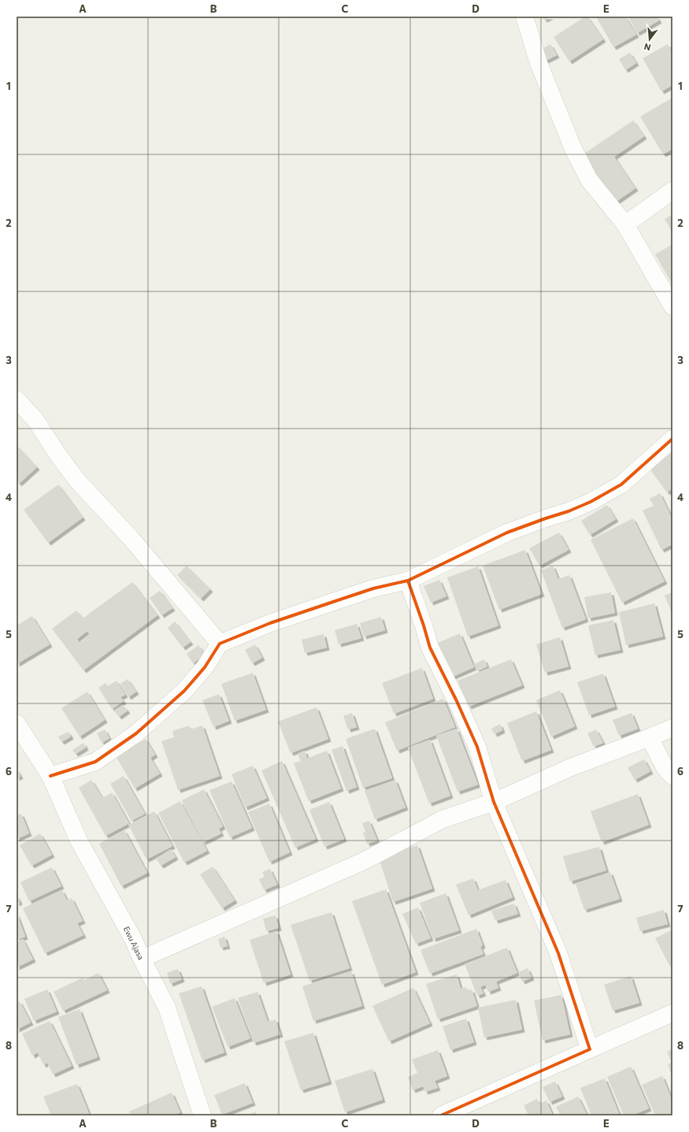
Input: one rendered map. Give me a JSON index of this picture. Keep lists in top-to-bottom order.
{
  "streets": {
    "street": ["Ewu Ajasa"]
  },
  "north": "bottom",
  "grid": {
    "columns": [
      "A",
      "B",
      "C",
      "D",
      "E"
    ],
    "rows": [
      "1",
      "2",
      "3",
      "4",
      "5",
      "6",
      "7",
      "8"
    ]
  }
}
